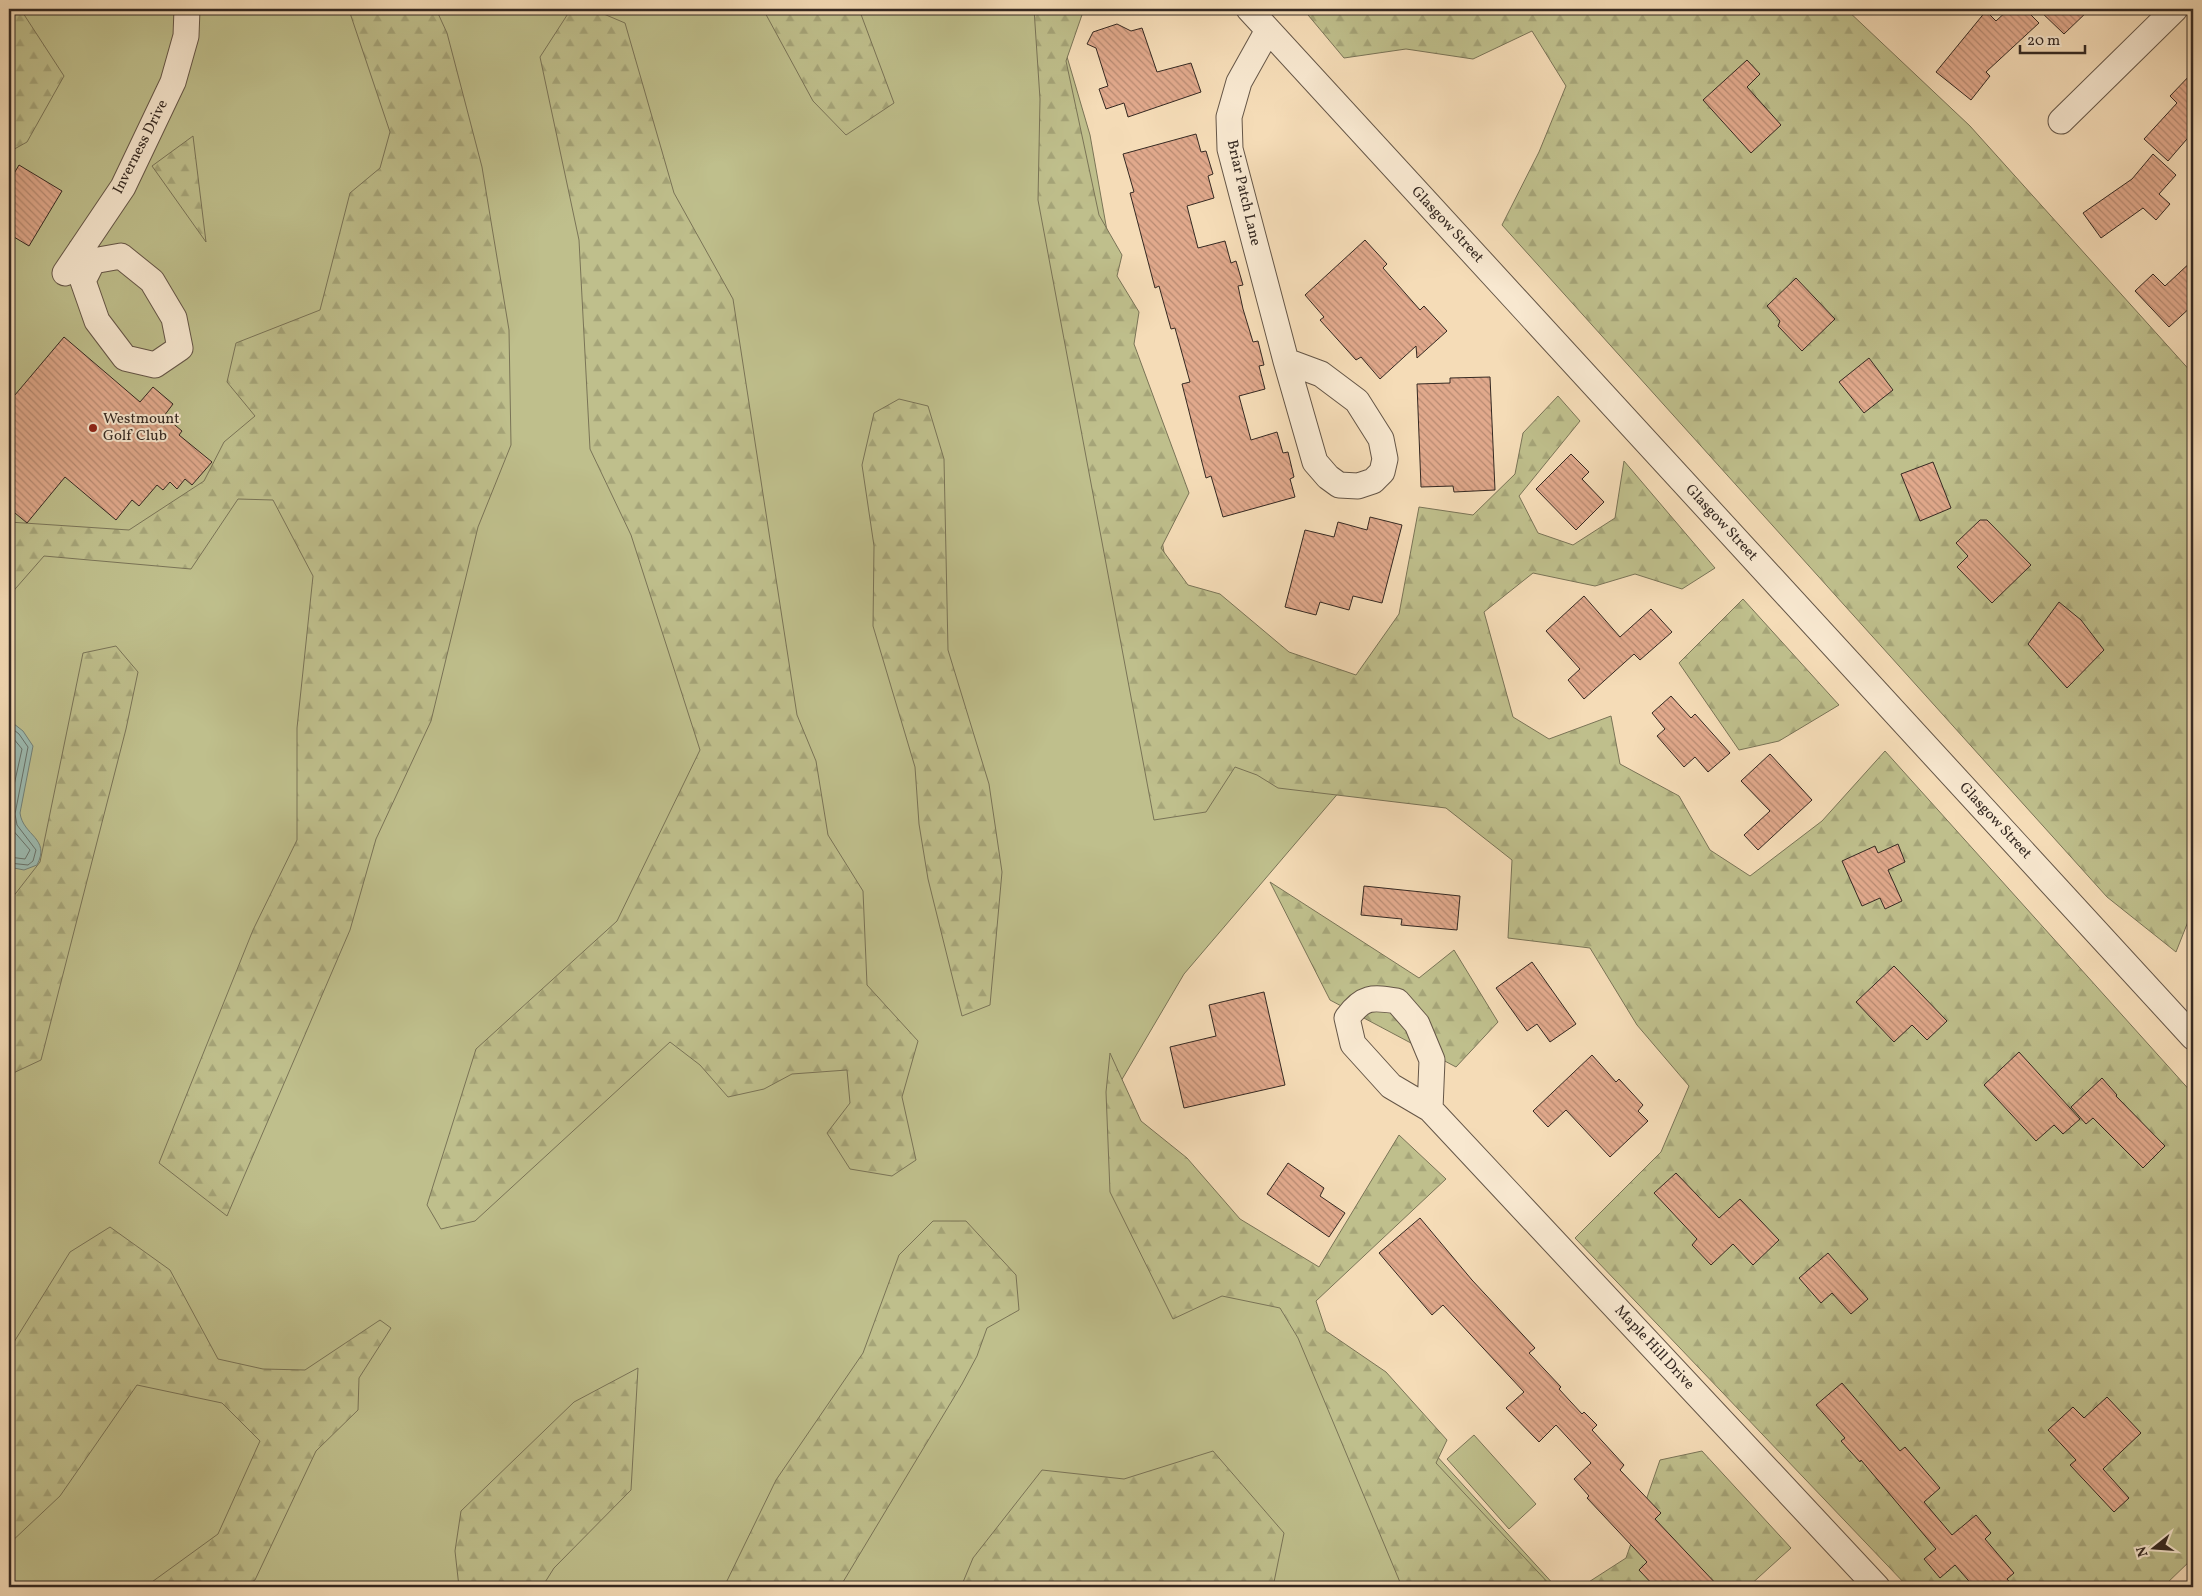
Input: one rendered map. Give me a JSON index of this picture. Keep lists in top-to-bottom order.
{
  "streets": {
    "street": [
      "Inverness Drive",
      "Briar Patch Lane",
      "Glasgow Street",
      "Maple Hill Drive"
    ]
  },
  "crossings": [
    ["Briar Patch Lane", "Glasgow Street"]
  ],
  "places": ["Westmount Golf Club"],
  "scale_bar": "20 m",
  "north": "left"
}
